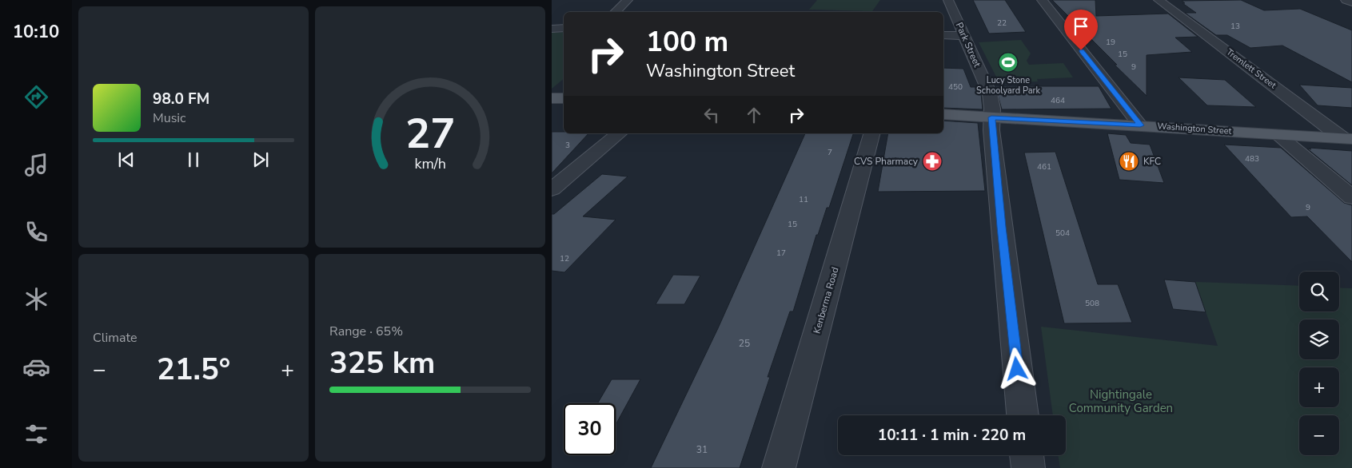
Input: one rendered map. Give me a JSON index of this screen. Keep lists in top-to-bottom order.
{
  "streets": {
    "main road": ["Washington Street"],
    "street": ["Park Street", "Tremlett Street", "Kenberma Road"]
  },
  "crossings": [
    ["Park Street", "Washington Street"],
    ["Tremlett Street", "Washington Street"]
  ],
  "parks": ["Nightingale Community Garden"],
  "places": {
    "sports": ["Lucy Stone Schoolyard Park"],
    "pharmacy": ["CVS Pharmacy"],
    "restaurant": ["KFC"]
  },
  "house_numbers": [
    "22",
    "13",
    "19",
    "15",
    "9",
    "450",
    "464",
    "3",
    "7",
    "483",
    "461",
    "11",
    "9",
    "15",
    "504",
    "17",
    "12",
    "508",
    "25",
    "31"
  ],
  "page": {
    "tabs": "10:10",
    "turn": ["100 m", "Washington Street"],
    "song": ["98.0 FM", "Music"],
    "tile": [
      "Climate",
      ["Range · 65%", "325 km"]
    ],
    "map_buttons": ["+", "−"],
    "heat": ["−", "21.5°", "+"],
    "limit": "30",
    "trip": "10:11 · 1 min · 220 m",
    "gauge": ["27", "km/h"]
  }
}
